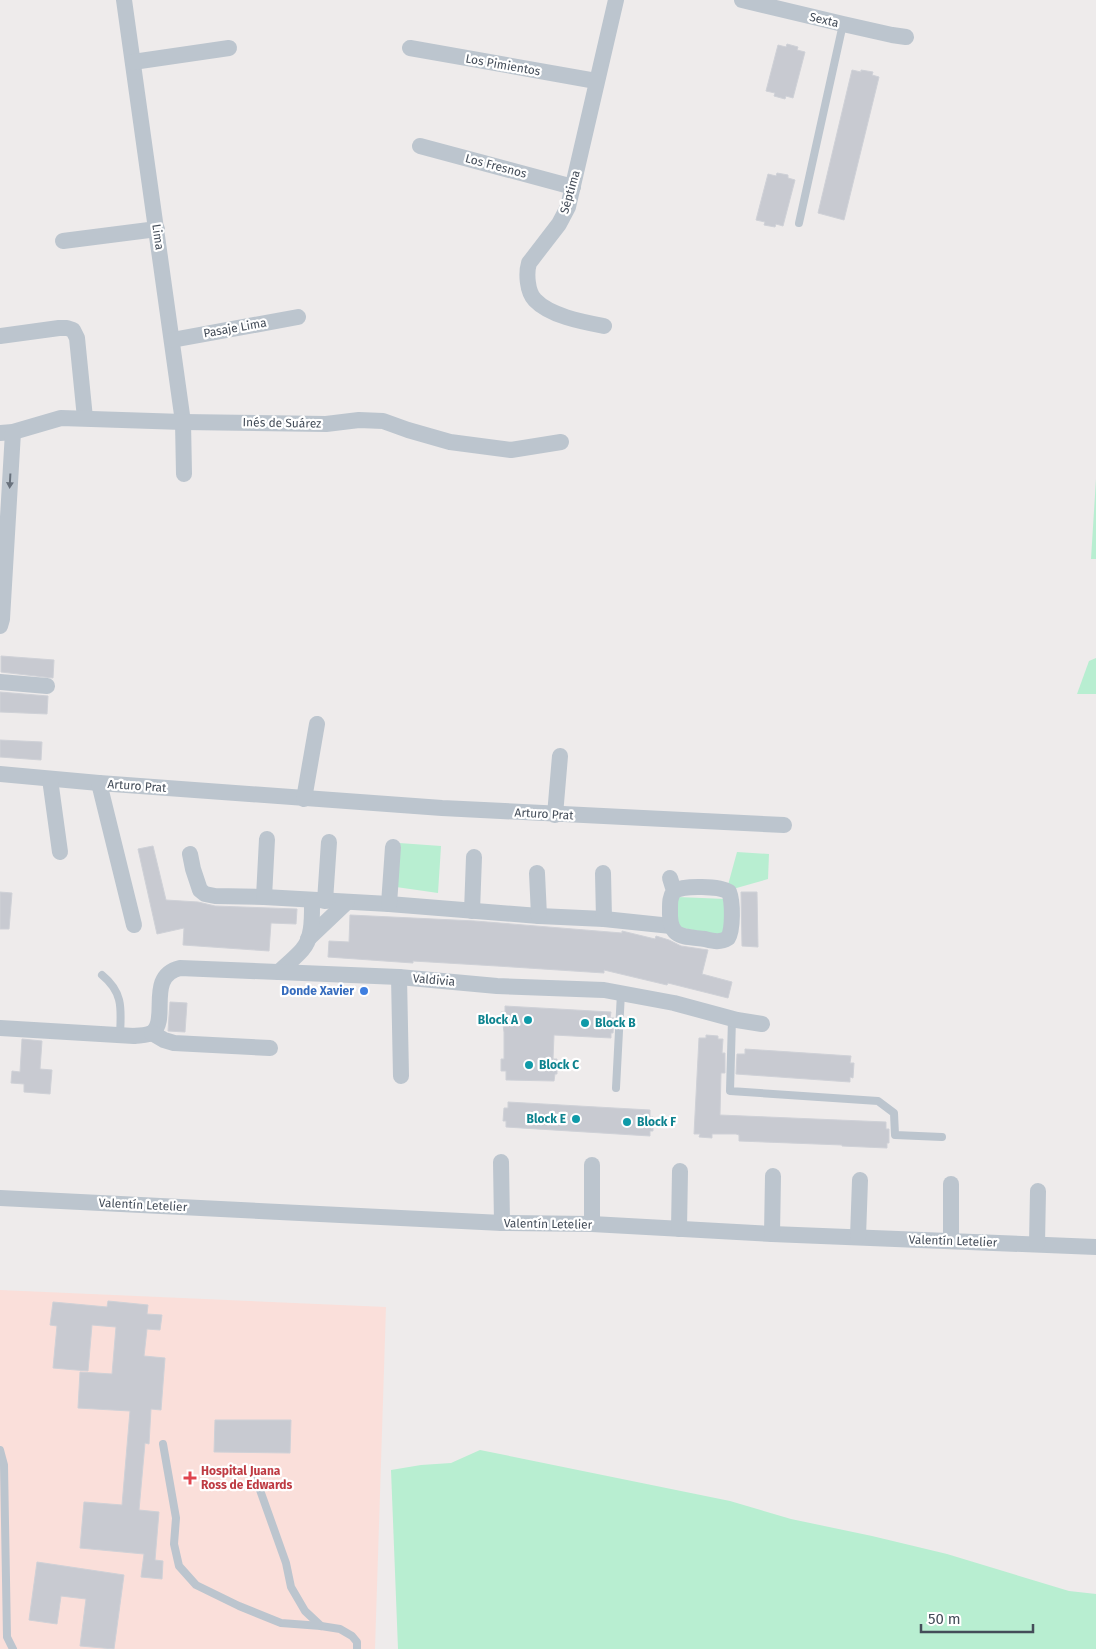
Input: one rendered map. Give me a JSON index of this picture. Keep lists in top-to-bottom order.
{
  "streets": {
    "street": [
      "Sexta",
      "Los Pimientos",
      "Los Fresnos",
      "Séptima",
      "Lima",
      "Pasaje Lima",
      "Inés de Suárez",
      "Arturo Prat",
      "Valdivia",
      "Valentín Letelier"
    ]
  },
  "crossings": [
    ["Los Pimientos", "Séptima"],
    ["Los Fresnos", "Séptima"],
    ["Lima", "Pasaje Lima"],
    ["Lima", "Inés de Suárez"]
  ],
  "places": {
    "other": [
      "Donde Xavier",
      "Block A",
      "Block B",
      "Block C",
      "Block E",
      "Block F"
    ],
    "health": ["Hospital Juana Ross de Edwards"]
  },
  "scale_bar": "50 m"
}
